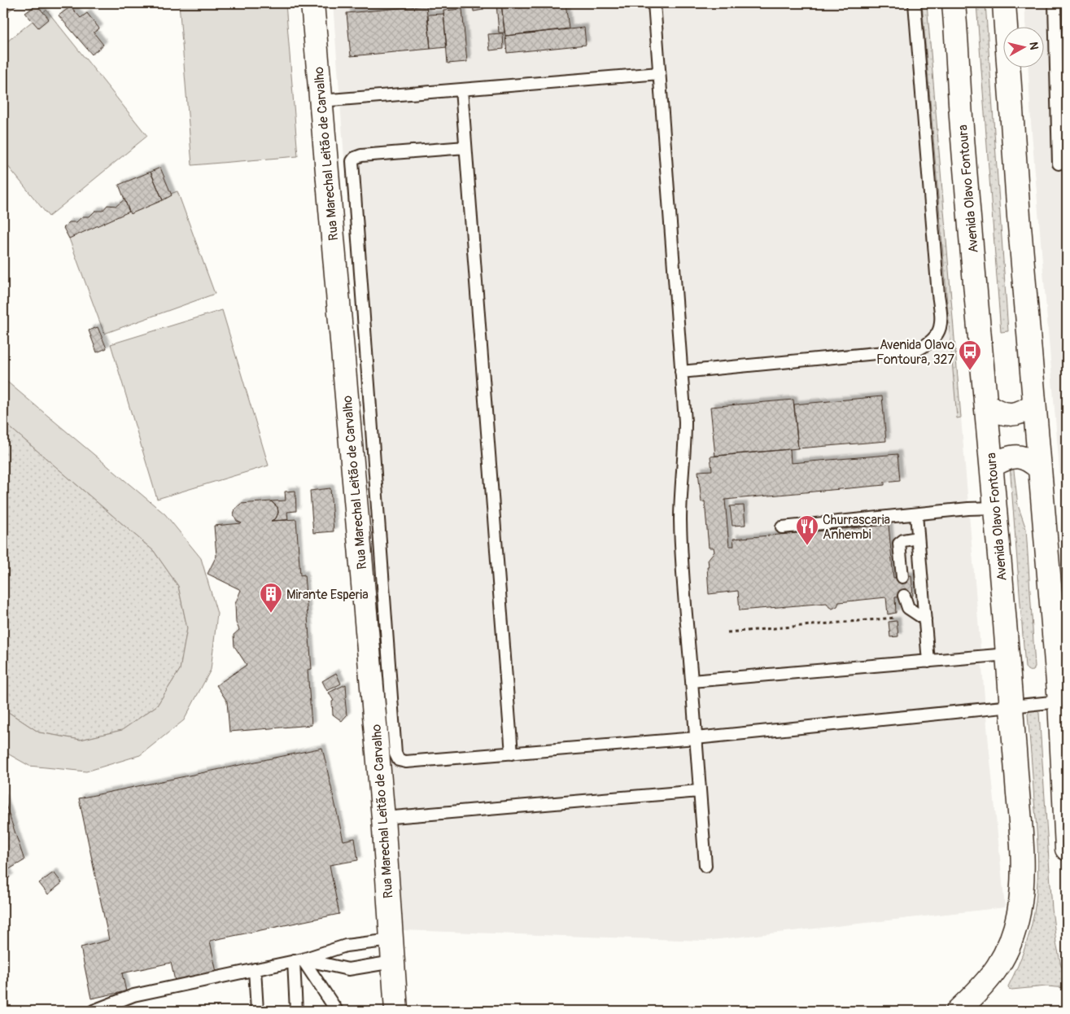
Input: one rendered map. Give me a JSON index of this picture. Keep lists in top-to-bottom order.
{
  "streets": {
    "main road": ["Rua Marechal Leitão de Carvalho", "Avenida Olavo Fontoura"]
  },
  "places": {
    "bus stop": ["Avenida Olavo Fontoura, 327"],
    "restaurant": ["Churrascaria Anhembi"],
    "building": ["Mirante Esperia"]
  },
  "north": "right"
}
